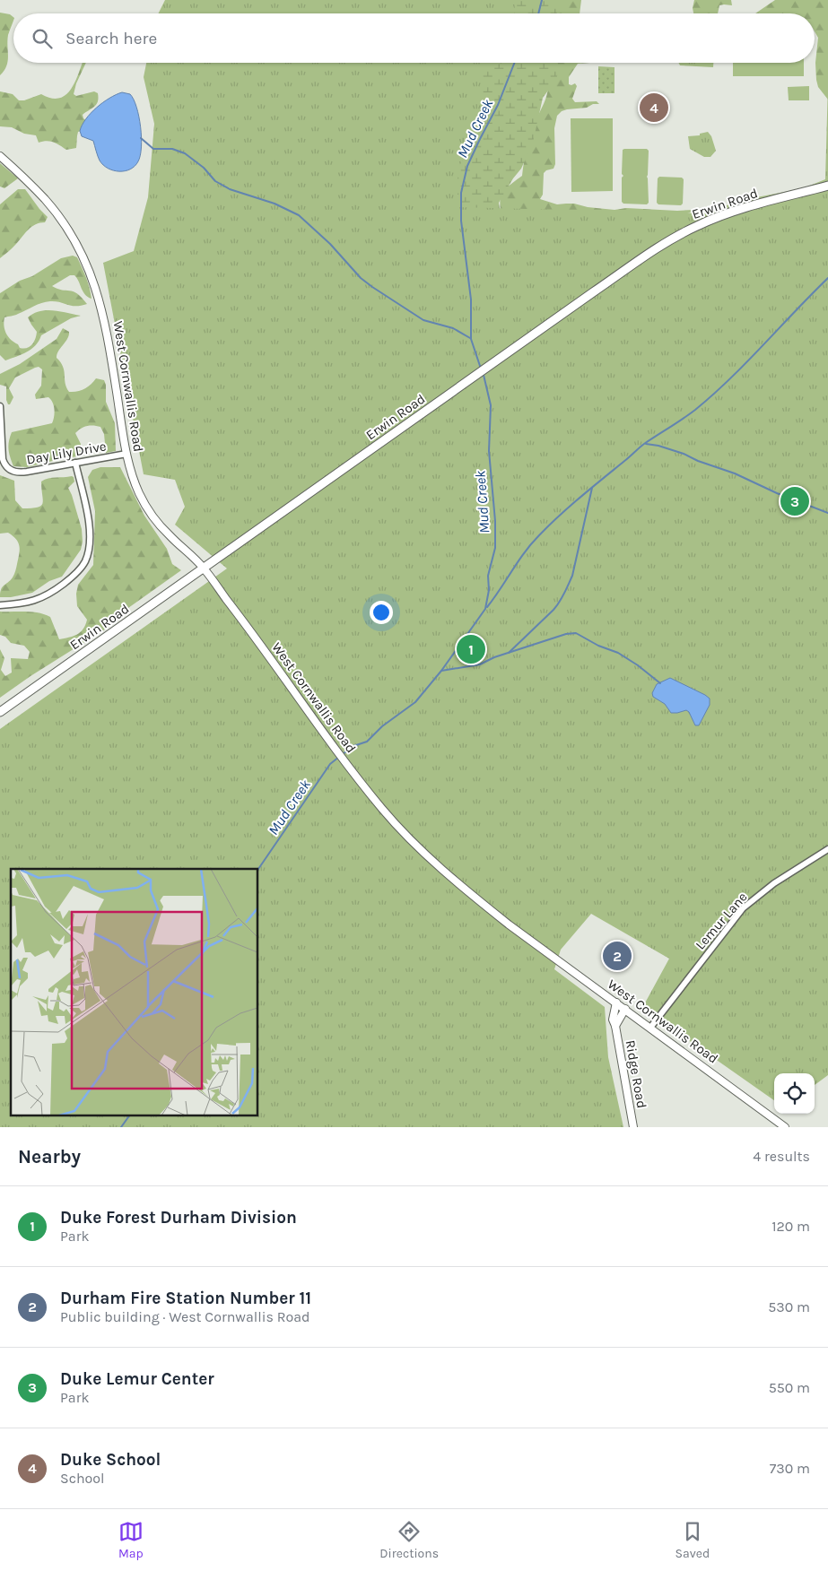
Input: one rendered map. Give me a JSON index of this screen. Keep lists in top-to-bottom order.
{
  "streets": {
    "main road": ["Erwin Road"],
    "street": [
      "West Cornwallis Road",
      "Day Lily Drive",
      "Lemur Lane",
      "Ridge Road"
    ]
  },
  "crossings": [
    ["Erwin Road", "West Cornwallis Road"],
    ["West Cornwallis Road", "Day Lily Drive"],
    ["West Cornwallis Road", "Lemur Lane"],
    ["West Cornwallis Road", "Ridge Road"]
  ],
  "water": ["Mud Creek"],
  "page": {
    "search": "Search here",
    "pins": [
      "4",
      "3",
      "1",
      "2"
    ],
    "heading": ["Nearby", "4 results"],
    "list": [
      {
        "mark": "1",
        "name": "Duke Forest Durham Division",
        "note": "Park",
        "value": "120 m"
      },
      {
        "mark": "2",
        "name": "Durham Fire Station Number 11",
        "note": "Public building · West Cornwallis Road",
        "value": "530 m"
      },
      {
        "mark": "3",
        "name": "Duke Lemur Center",
        "note": "Park",
        "value": "550 m"
      },
      {
        "mark": "4",
        "name": "Duke School",
        "note": "School",
        "value": "730 m"
      }
    ],
    "nav": ["Map", "Directions", "Saved"]
  }
}
